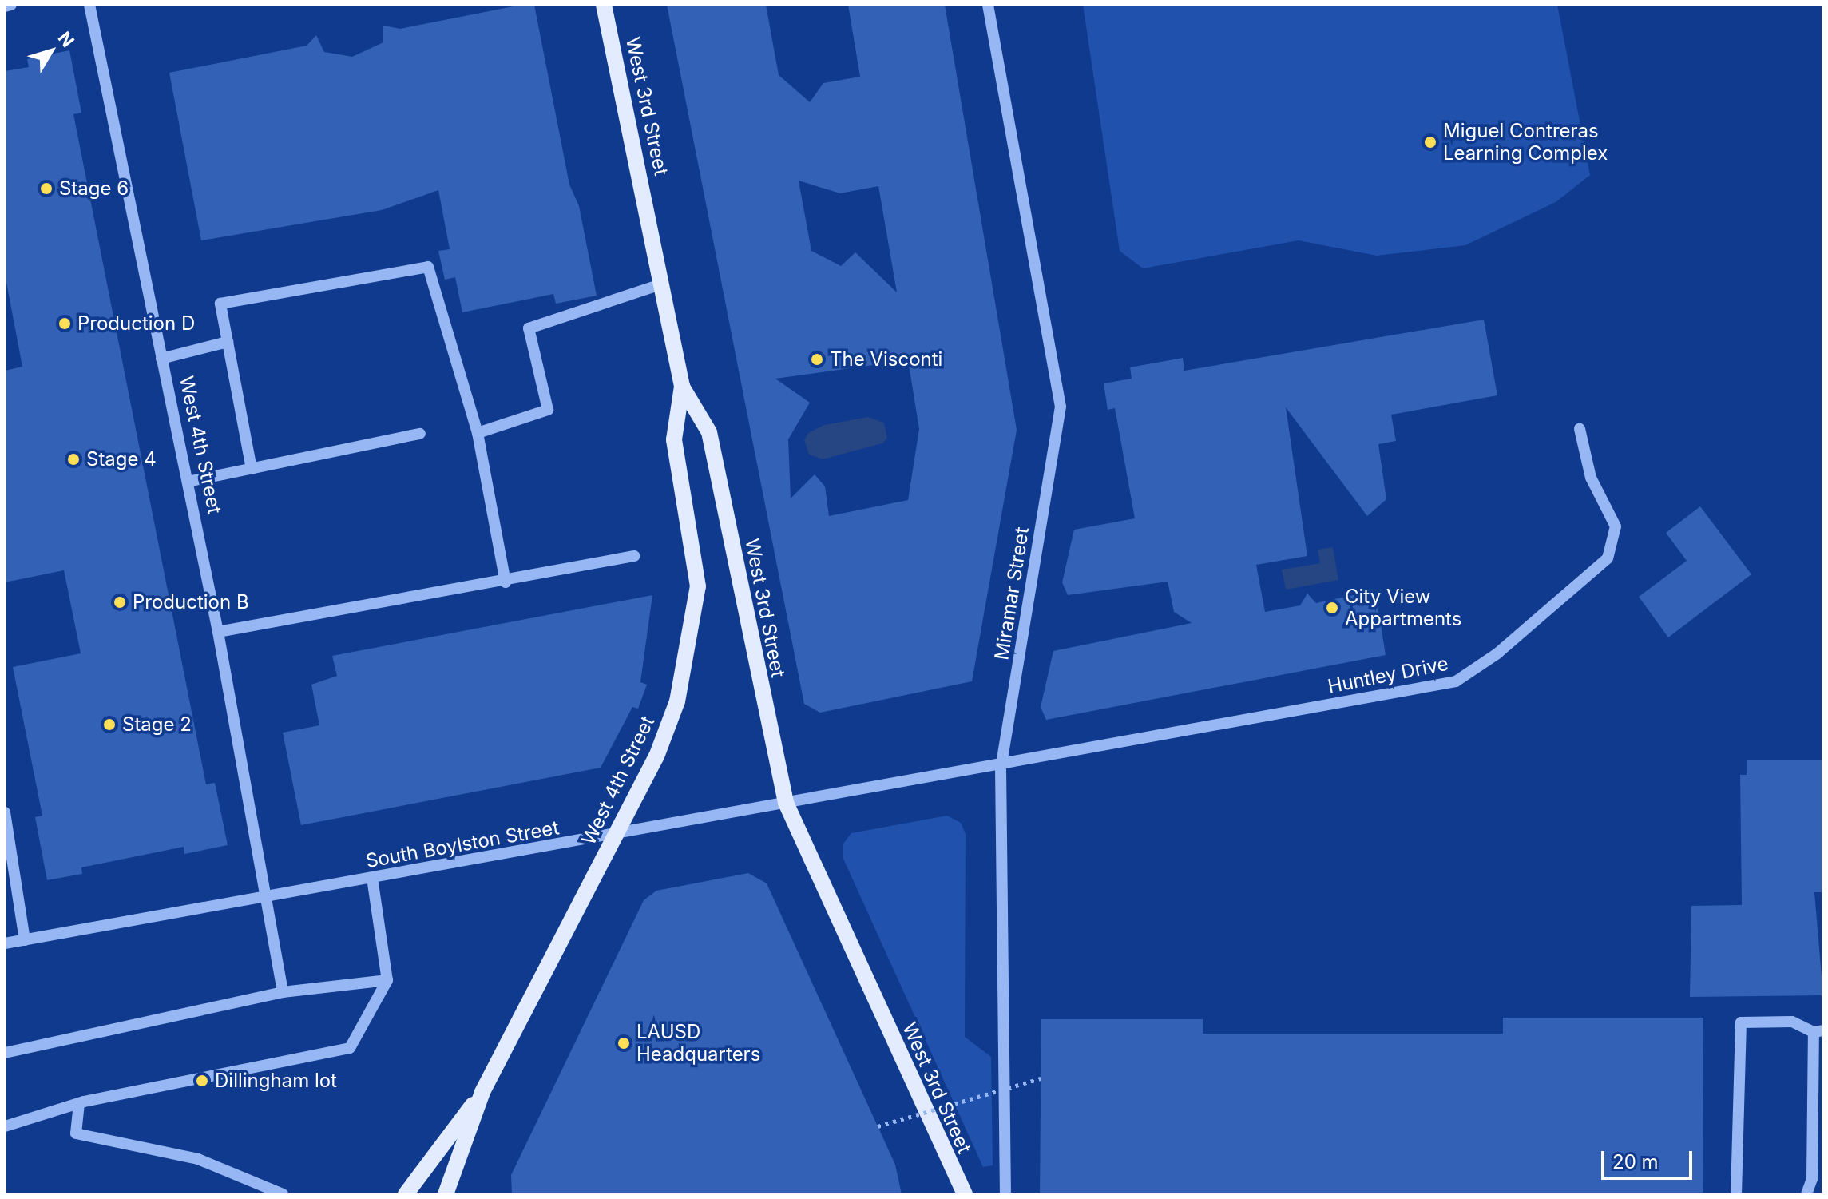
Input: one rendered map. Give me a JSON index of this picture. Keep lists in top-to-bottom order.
{
  "streets": {
    "main road": ["West 3rd Street", "West 4th Street"],
    "street": ["Miramar Street", "Huntley Drive", "South Boylston Street"]
  },
  "crossings": [
    ["West 3rd Street", "West 4th Street"],
    ["West 3rd Street", "South Boylston Street"],
    ["West 4th Street", "South Boylston Street"],
    ["Miramar Street", "Huntley Drive"],
    ["Miramar Street", "South Boylston Street"],
    ["Huntley Drive", "South Boylston Street"]
  ],
  "places": [
    "Miguel Contreras Learning Complex",
    "Stage 6",
    "Production D",
    "The Visconti",
    "Stage 4",
    "Production B",
    "City View Appartments",
    "Stage 2",
    "LAUSD Headquarters",
    "Dillingham lot"
  ],
  "scale_bar": "20 m",
  "north": "top right"
}
